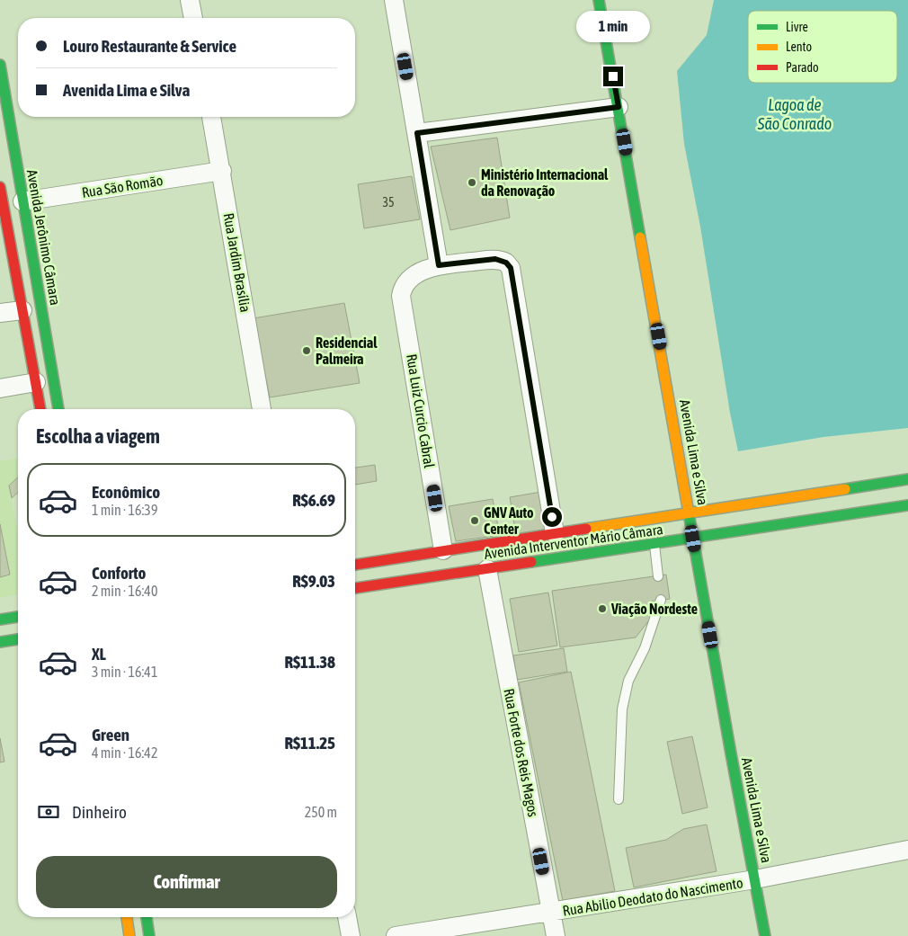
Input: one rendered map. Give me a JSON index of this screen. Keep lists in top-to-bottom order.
{
  "streets": {
    "main road": ["Avenida Jerônimo Câmara", "Avenida Lima e Silva", "Avenida Interventor Mário Câmara"],
    "street": [
      "Rua São Romão",
      "Rua Jardim Brasília",
      "Rua Luiz Curcio Cabral",
      "Rua Forte dos Reis Magos",
      "Rua Abilio Deodato do Nascimento"
    ]
  },
  "crossings": [
    ["Rua São Romão", "Avenida Jerônimo Câmara"],
    ["Rua São Romão", "Rua Jardim Brasília"],
    ["Rua Luiz Curcio Cabral", "Avenida Interventor Mário Câmara"],
    ["Avenida Lima e Silva", "Avenida Interventor Mário Câmara"],
    ["Avenida Lima e Silva", "Rua Abilio Deodato do Nascimento"],
    ["Avenida Interventor Mário Câmara", "Rua Forte dos Reis Magos"],
    ["Rua Forte dos Reis Magos", "Rua Abilio Deodato do Nascimento"]
  ],
  "water": ["Lagoa de São Conrado"],
  "places": [
    "Ministério Internacional da Renovação",
    "Residencial Palmeira",
    "GNV Auto Center",
    "Viação Nordeste"
  ],
  "house_numbers": ["35"],
  "legend": ["Livre", "Lento", "Parado"],
  "page": {
    "bubble": "1 min",
    "banner": ["Louro Restaurante & Service", "Avenida Lima e Silva"],
    "heading": "Escolha a viagem",
    "list": [
      {
        "name": "Econômico",
        "note": "1 min · 16:39",
        "value": "R$6.69"
      },
      {
        "name": "Conforto",
        "note": "2 min · 16:40",
        "value": "R$9.03"
      },
      {
        "name": "XL",
        "note": "3 min · 16:41",
        "value": "R$11.38"
      },
      {
        "name": "Green",
        "note": "4 min · 16:42",
        "value": "R$11.25"
      }
    ],
    "pay": ["Dinheiro", "250 m"],
    "buttons": "Confirmar"
  }
}
